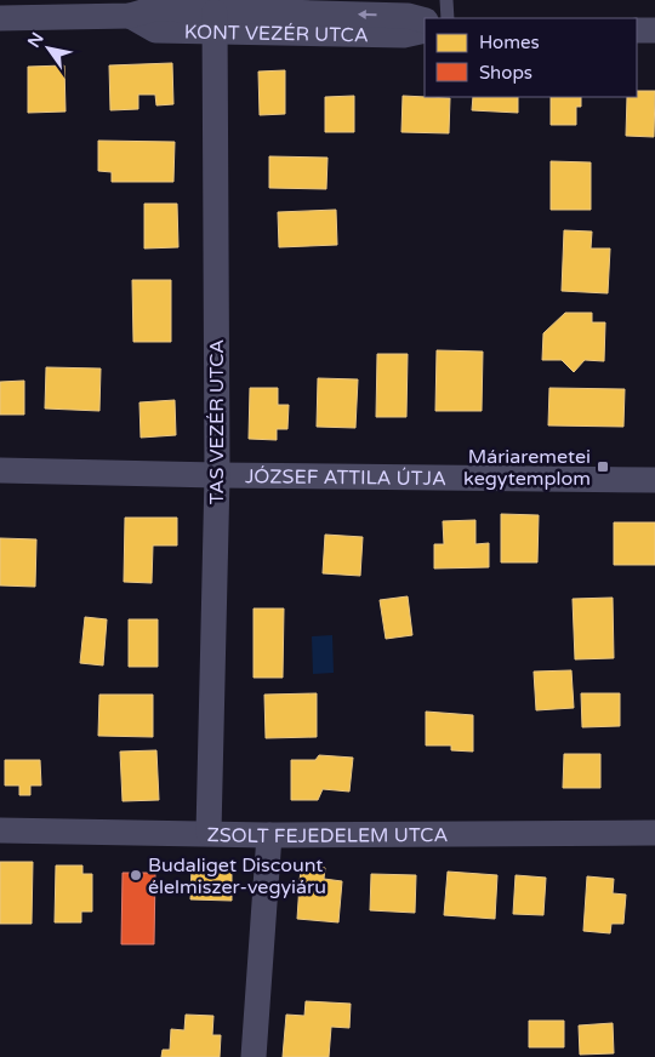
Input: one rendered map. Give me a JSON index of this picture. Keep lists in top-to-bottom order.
{
  "streets": {
    "street": [
      "KONT VEZÉR UTCA",
      "TAS VEZÉR UTCA",
      "JÓZSEF ATTILA ÚTJA",
      "ZSOLT FEJEDELEM UTCA"
    ]
  },
  "crossings": [
    ["KONT VEZÉR UTCA", "TAS VEZÉR UTCA"],
    ["TAS VEZÉR UTCA", "JÓZSEF ATTILA ÚTJA"],
    ["TAS VEZÉR UTCA", "ZSOLT FEJEDELEM UTCA"]
  ],
  "places": {
    "transit": ["Máriaremetei kegytemplom"],
    "other": ["Budaliget Discount élelmiszer-vegyiáru"]
  },
  "legend": ["Homes", "Shops"],
  "north": "top left"
}
